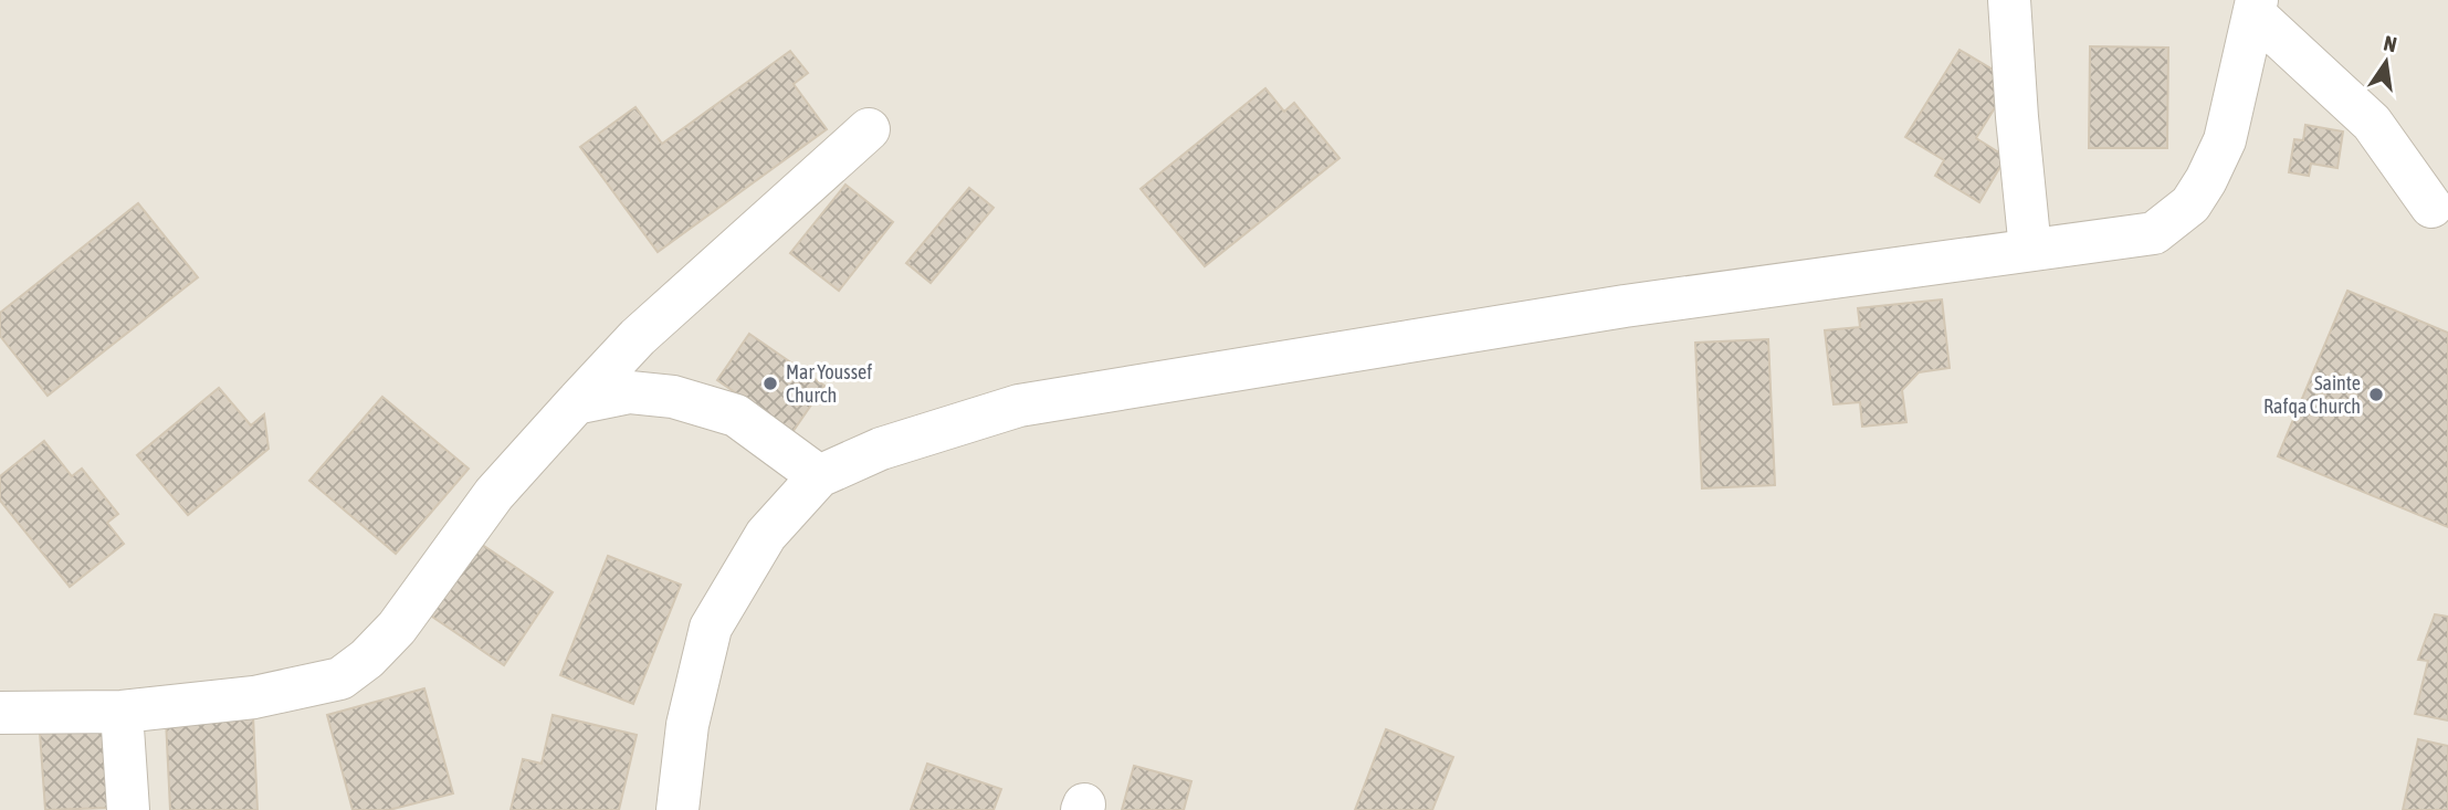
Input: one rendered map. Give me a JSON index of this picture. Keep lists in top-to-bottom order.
{
  "places": ["Mar Youssef Church", "Sainte Rafqa Church"],
  "north": "top"
}
